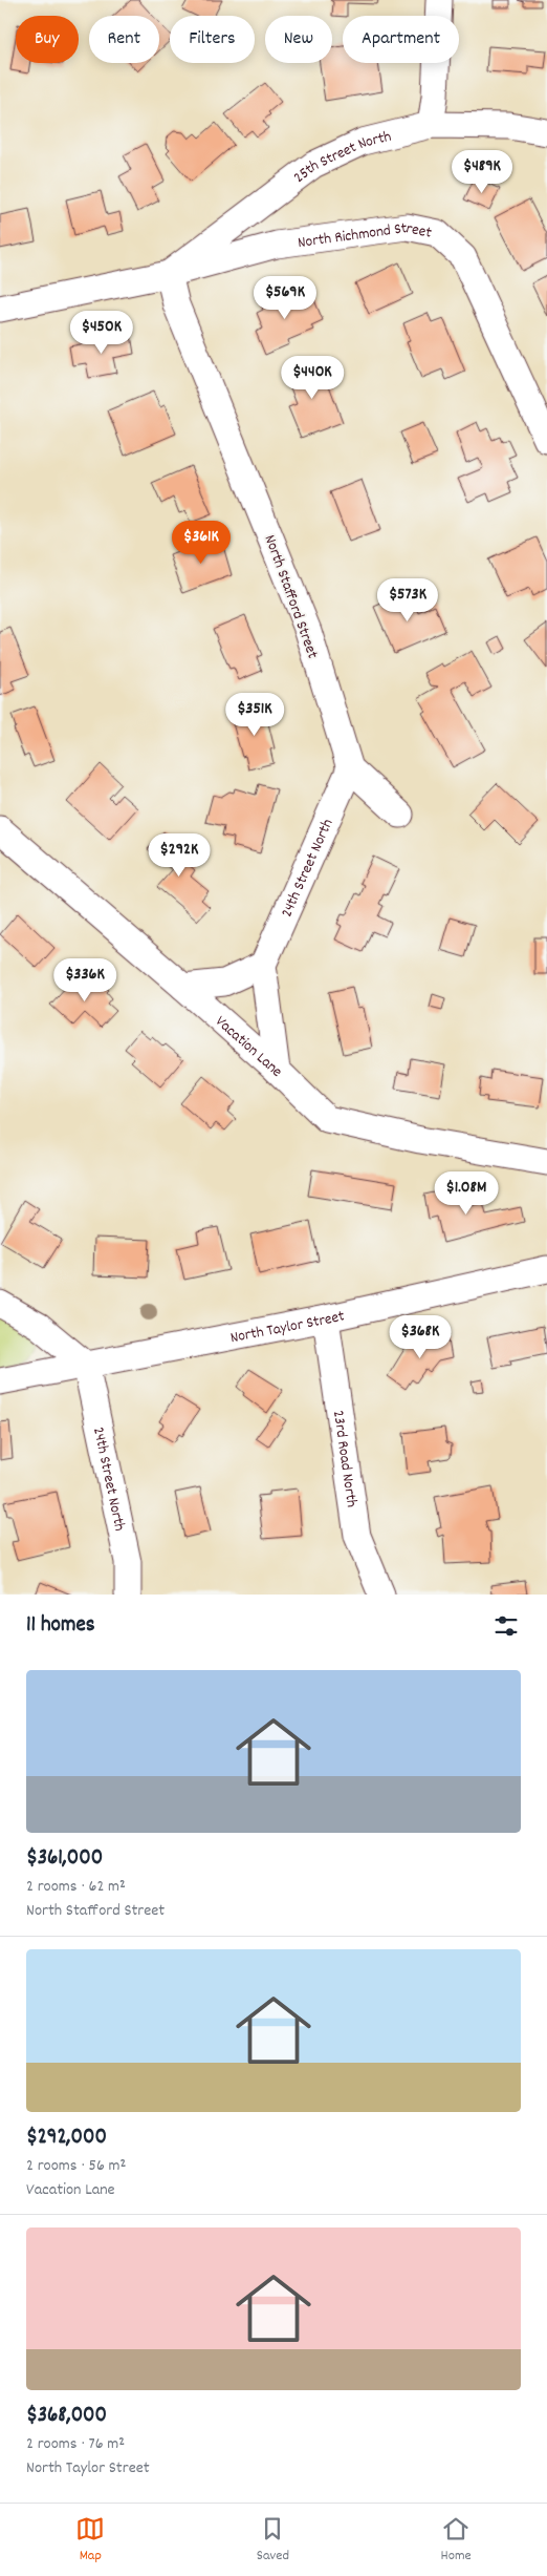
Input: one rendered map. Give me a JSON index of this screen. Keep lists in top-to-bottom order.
{
  "streets": {
    "street": [
      "25th Street North",
      "North Richmond Street",
      "North Stafford Street",
      "24th Street North",
      "Vacation Lane",
      "North Taylor Street",
      "23rd Road North"
    ]
  },
  "crossings": [
    ["25th Street North", "North Richmond Street"],
    ["25th Street North", "North Stafford Street"],
    ["North Stafford Street", "24th Street North"],
    ["24th Street North", "North Taylor Street"],
    ["North Taylor Street", "23rd Road North"]
  ],
  "page": {
    "chip": [
      "Buy",
      "Rent",
      "Filters",
      "New",
      "Apartment"
    ],
    "price": [
      "$489K",
      "$569K",
      "$450K",
      "$440K",
      "$361K",
      "$573K",
      "$351K",
      "$292K",
      "$336K",
      "$1.08M",
      "$368K"
    ],
    "heading": "11 homes",
    "list": [
      {
        "name": "$361,000",
        "note": "2 rooms · 62 m² · North Stafford Street"
      },
      {
        "name": "$292,000",
        "note": "2 rooms · 56 m² · Vacation Lane"
      },
      {
        "name": "$368,000",
        "note": "2 rooms · 76 m² · North Taylor Street"
      }
    ],
    "tabs": ["Map", "Saved", "Home"]
  }
}
